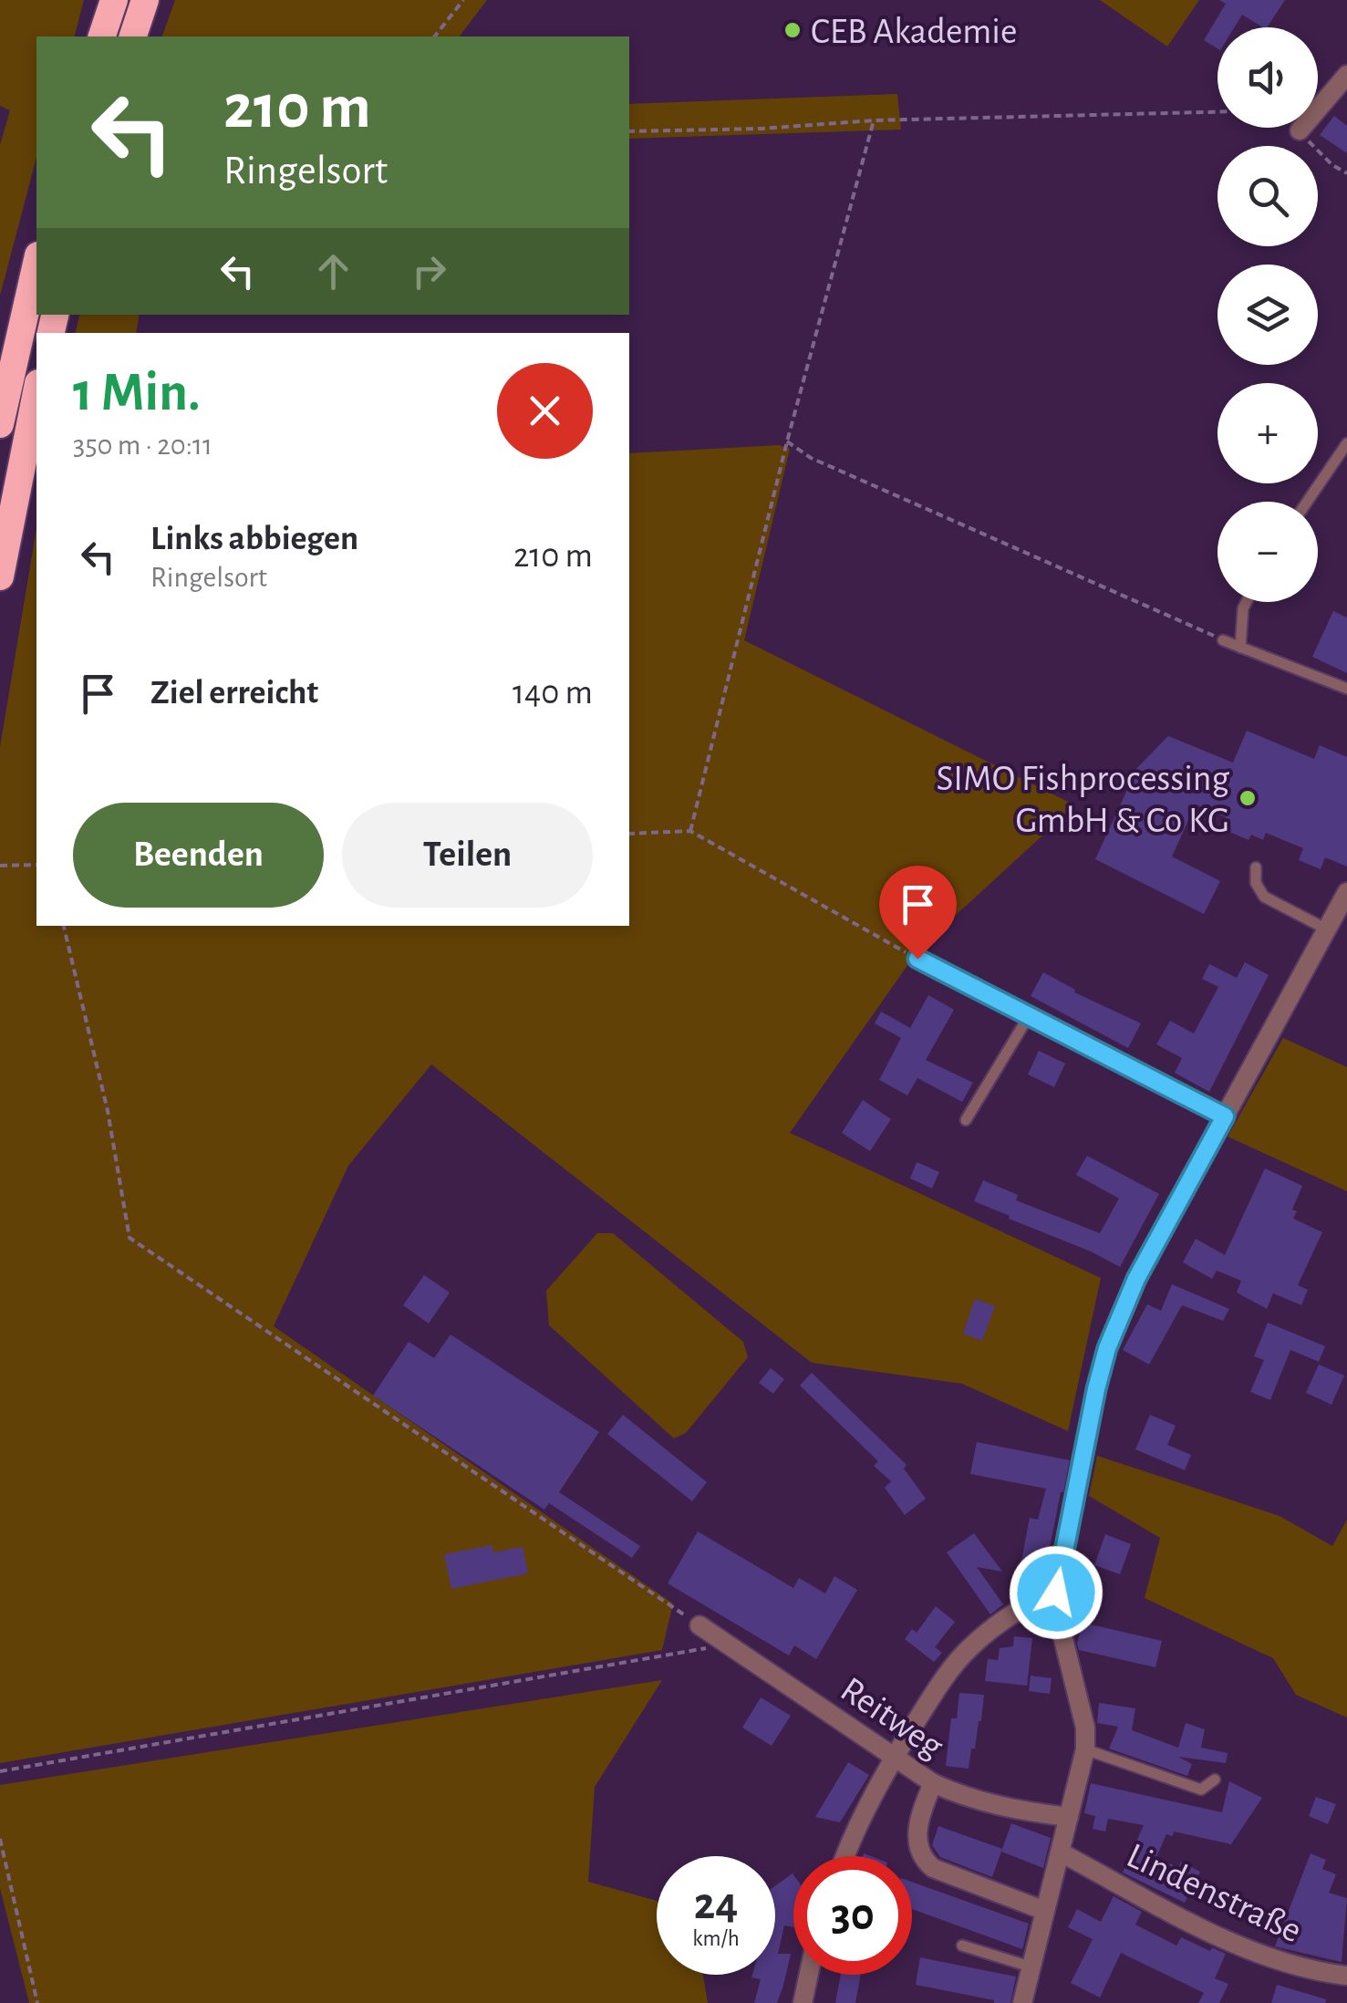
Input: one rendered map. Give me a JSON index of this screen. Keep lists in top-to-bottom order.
{
  "streets": {
    "street": ["Reitweg", "Lindenstraße"]
  },
  "places": ["CEB Akademie", "SIMO Fishprocessing GmbH & Co KG"],
  "page": {
    "map_buttons": ["+", "−"],
    "turn": ["210 m", "Ringelsort"],
    "heading": ["1 Min.", "350 m · 20:11"],
    "list": [
      {
        "name": "Links abbiegen",
        "note": "Ringelsort",
        "value": "210 m"
      },
      {
        "name": "Ziel erreicht",
        "value": "140 m"
      }
    ],
    "buttons": ["Beenden", "Teilen"],
    "speed": "24 km/h",
    "limit": "30"
  }
}
